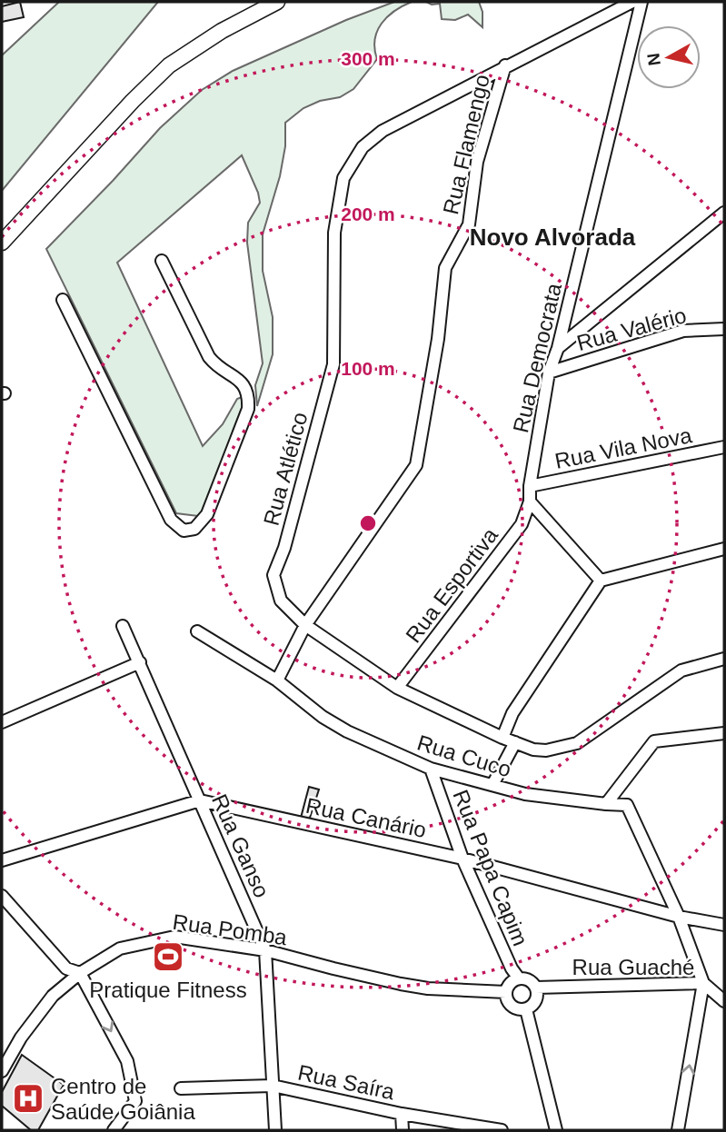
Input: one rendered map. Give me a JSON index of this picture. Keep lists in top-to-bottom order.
{
  "streets": {
    "street": [
      "Rua Flamengo",
      "Rua Valério",
      "Rua Democrata",
      "Rua Vila Nova",
      "Rua Atlético",
      "Rua Esportiva",
      "Rua Cuco",
      "Rua Canário",
      "Rua Ganso",
      "Rua Papa Capim",
      "Rua Pomba",
      "Rua Guaché",
      "Rua Saíra"
    ]
  },
  "crossings": [
    ["Rua Flamengo", "Rua Atlético"],
    ["Rua Flamengo", "Rua Cuco"],
    ["Rua Valério", "Rua Democrata"],
    ["Rua Democrata", "Rua Vila Nova"],
    ["Rua Democrata", "Rua Esportiva"],
    ["Rua Atlético", "Rua Esportiva"],
    ["Rua Cuco", "Rua Canário"],
    ["Rua Cuco", "Rua Papa Capim"],
    ["Rua Canário", "Rua Ganso"],
    ["Rua Canário", "Rua Papa Capim"],
    ["Rua Ganso", "Rua Pomba"],
    ["Rua Ganso", "Rua Saíra"],
    ["Rua Papa Capim", "Rua Pomba"],
    ["Rua Papa Capim", "Rua Guaché"],
    ["Rua Pomba", "Rua Guaché"]
  ],
  "districts": ["Novo Alvorada"],
  "places": {
    "sports": ["Pratique Fitness"],
    "hospital": ["Centro de Saúde Goiânia"]
  },
  "north": "left",
  "rings": ["300 m", "200 m", "100 m"]
}
